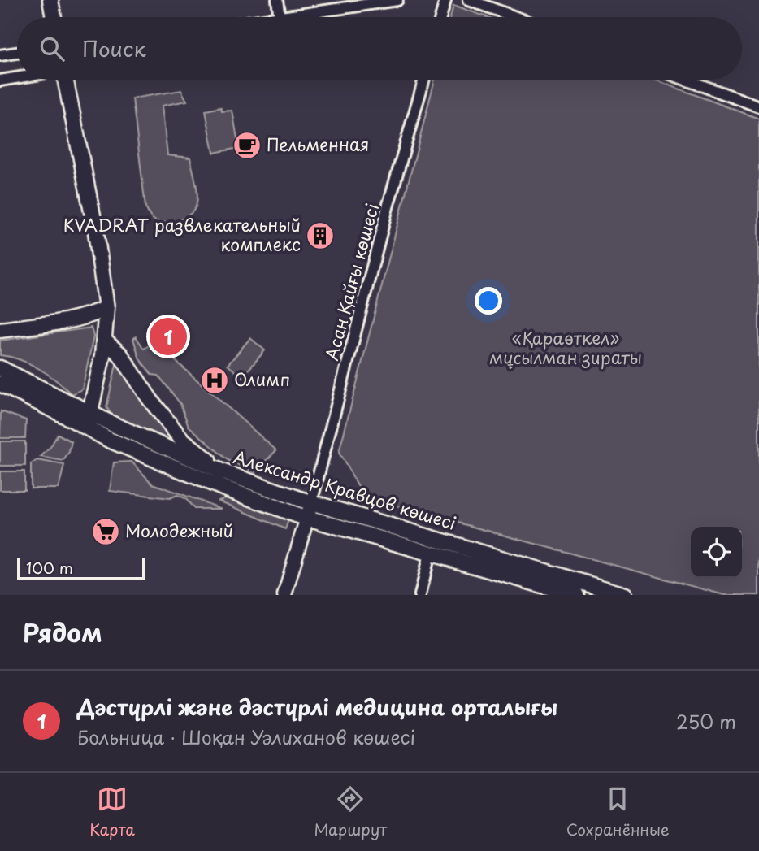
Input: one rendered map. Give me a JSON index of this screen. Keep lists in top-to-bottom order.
{
  "streets": {
    "main road": ["Александр Кравцов көшесі"],
    "street": ["Асан Қайғы көшесі"]
  },
  "crossings": [
    ["Асан Қайғы көшесі", "Александр Кравцов көшесі"]
  ],
  "parks": ["«Қараөткел» мұсылман зираты"],
  "places": {
    "cafe": ["Пельменная"],
    "building": ["KVADRAT развлекательный комплекс"],
    "hospital": ["Олимп"],
    "supermarket": ["Молодежный"]
  },
  "scale_bar": "100 m",
  "page": {
    "search": "Поиск",
    "pins": "1",
    "scale": "100 m",
    "heading": "Рядом",
    "list": [
      {
        "mark": "1",
        "name": "Дәстүрлі және дәстүрлі медицина орталығы",
        "note": "Больница · Шоқан Уәлиханов көшесі",
        "value": "250 m"
      }
    ],
    "nav": ["Карта", "Маршрут", "Сохранённые"]
  }
}
